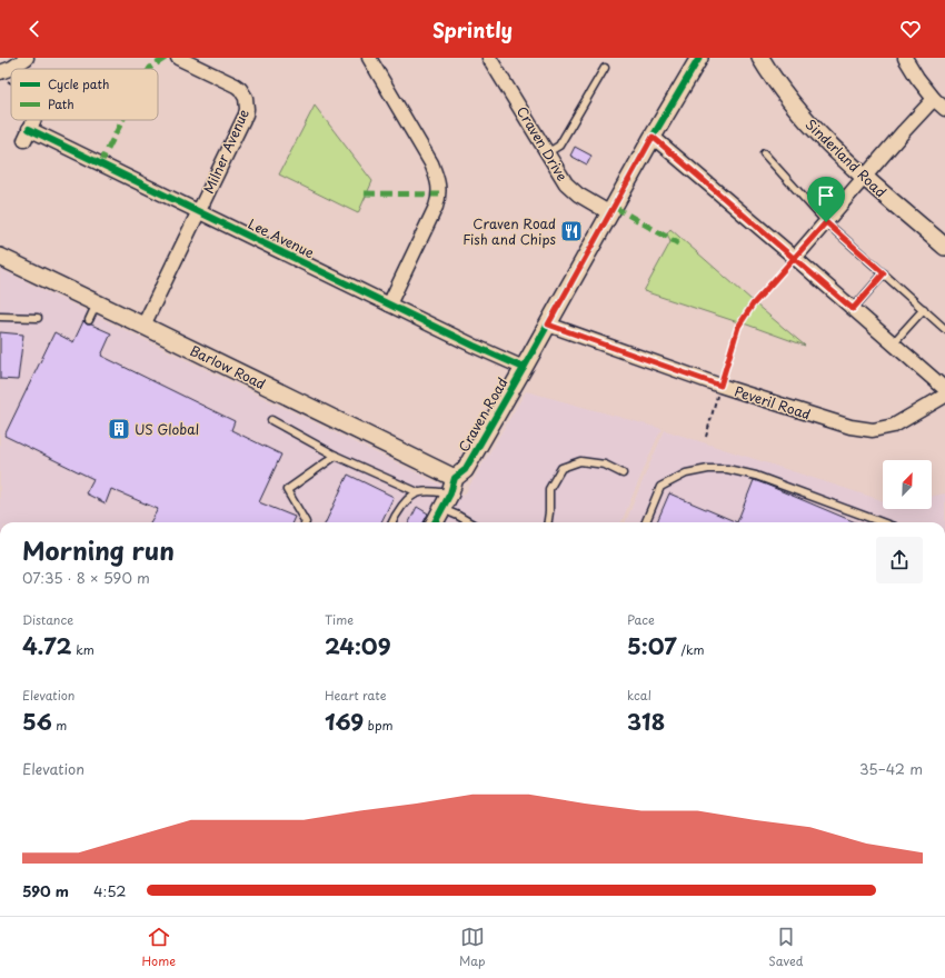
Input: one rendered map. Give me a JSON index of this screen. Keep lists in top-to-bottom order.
{
  "streets": {
    "street": [
      "Craven Drive",
      "Milner Avenue",
      "Sinderland Road",
      "Lee Avenue",
      "Barlow Road",
      "Peveril Road",
      "Craven Road"
    ]
  },
  "crossings": [
    ["Craven Drive", "Craven Road"],
    ["Milner Avenue", "Lee Avenue"],
    ["Milner Avenue", "Barlow Road"],
    ["Lee Avenue", "Craven Road"],
    ["Barlow Road", "Craven Road"],
    ["Peveril Road", "Craven Road"]
  ],
  "places": {
    "restaurant": ["Craven Road Fish and Chips"],
    "building": ["US Global"]
  },
  "legend": ["Cycle path", "Path"],
  "north": "top right",
  "page": {
    "header": "Sprintly",
    "heading": ["Morning run", "07:35 · 8 × 590 m"],
    "stats": [
      ["Distance", "4.72 km"],
      ["Time", "24:09"],
      ["Pace", "5:07 /km"],
      ["Elevation", "56 m"],
      ["Heart rate", "169 bpm"],
      ["kcal", "318"]
    ],
    "chart": ["Elevation", "35–42 m"],
    "list": [
      {
        "name": "590 m",
        "note": "4:52"
      }
    ],
    "tabs": ["Home", "Map", "Saved"]
  }
}
